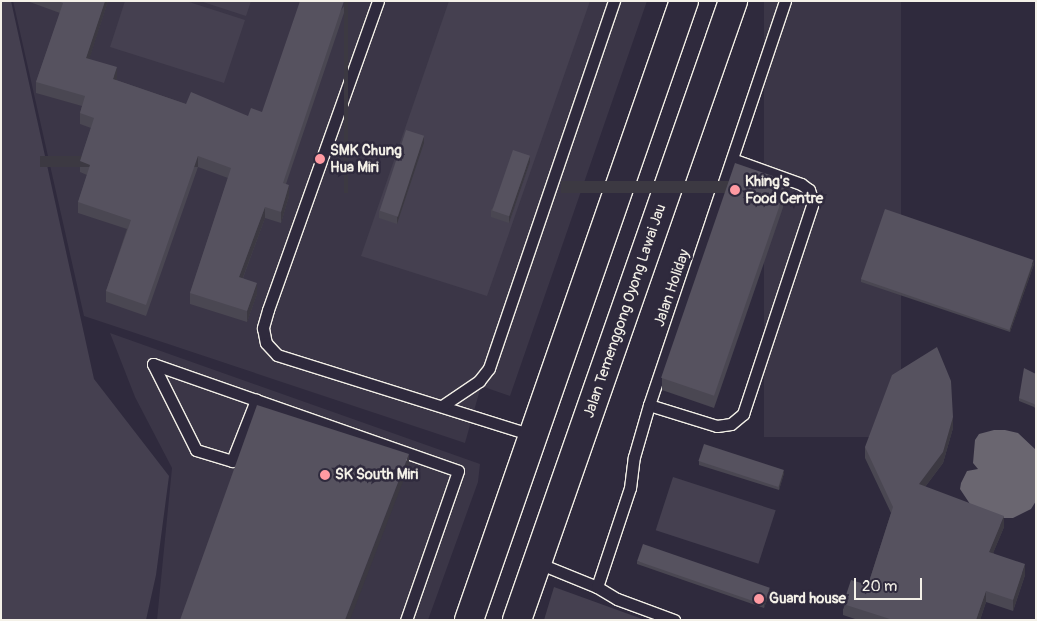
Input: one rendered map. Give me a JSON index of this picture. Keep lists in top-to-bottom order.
{
  "streets": {
    "main road": ["Jalan Temenggong Oyong Lawai Jau"],
    "lane": ["Jalan Holiday"]
  },
  "places": [
    "SMK Chung Hua Miri",
    "Khing's Food Centre",
    "SK South Miri",
    "Guard house"
  ],
  "scale_bar": "20 m"
}
